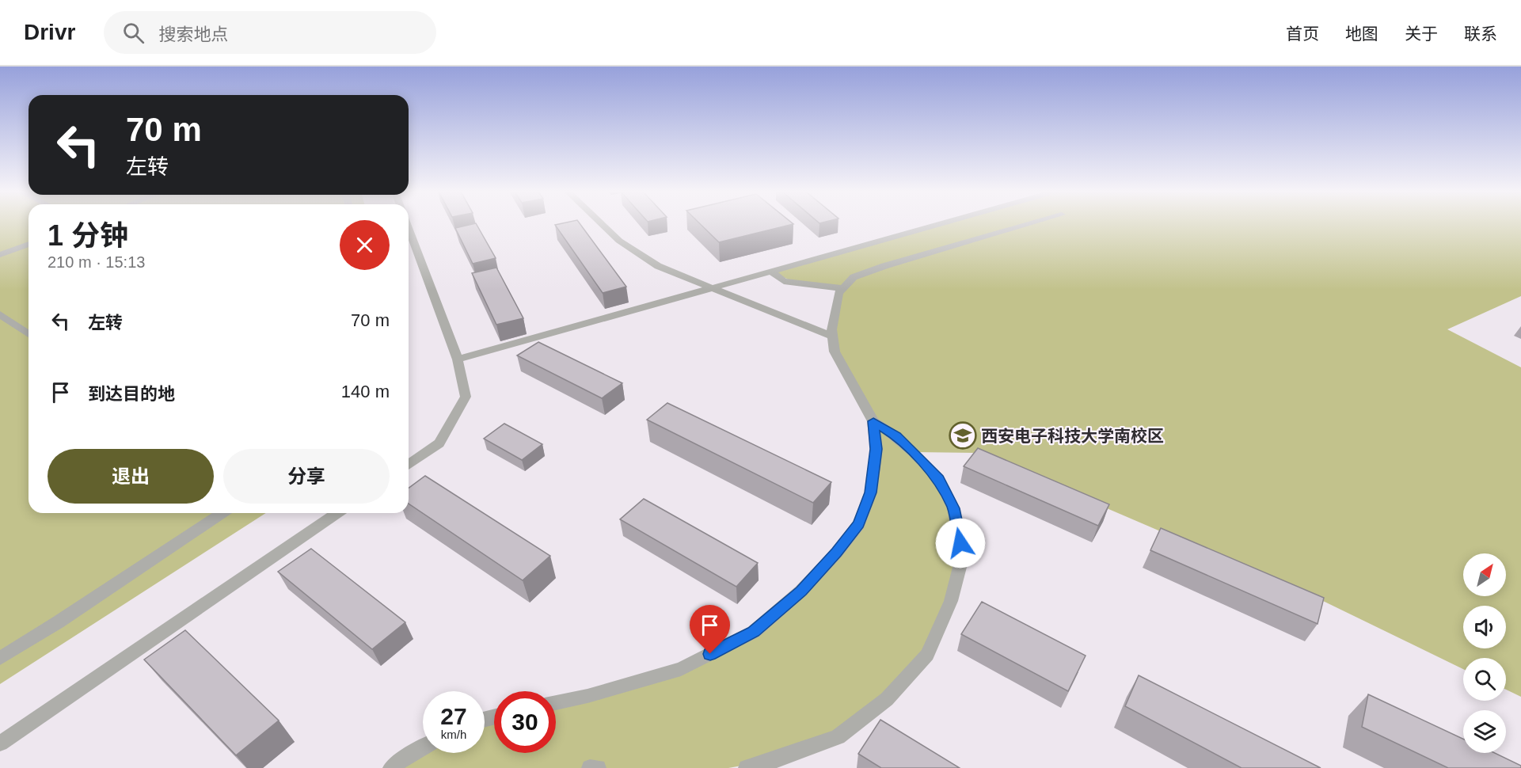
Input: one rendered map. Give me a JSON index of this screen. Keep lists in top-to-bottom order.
{
  "places": {
    "school or university": ["西安电子科技大学南校区"]
  },
  "north": "top right",
  "page": {
    "header": "Drivr",
    "search": "搜索地点",
    "nav": [
      "首页",
      "地图",
      "关于",
      "联系"
    ],
    "turn": ["70 m", "左转"],
    "heading": ["1 分钟", "210 m · 15:13"],
    "list": [
      {
        "name": "左转",
        "value": "70 m"
      },
      {
        "name": "到达目的地",
        "value": "140 m"
      }
    ],
    "buttons": ["退出", "分享"],
    "speed": "27 km/h",
    "limit": "30"
  }
}
